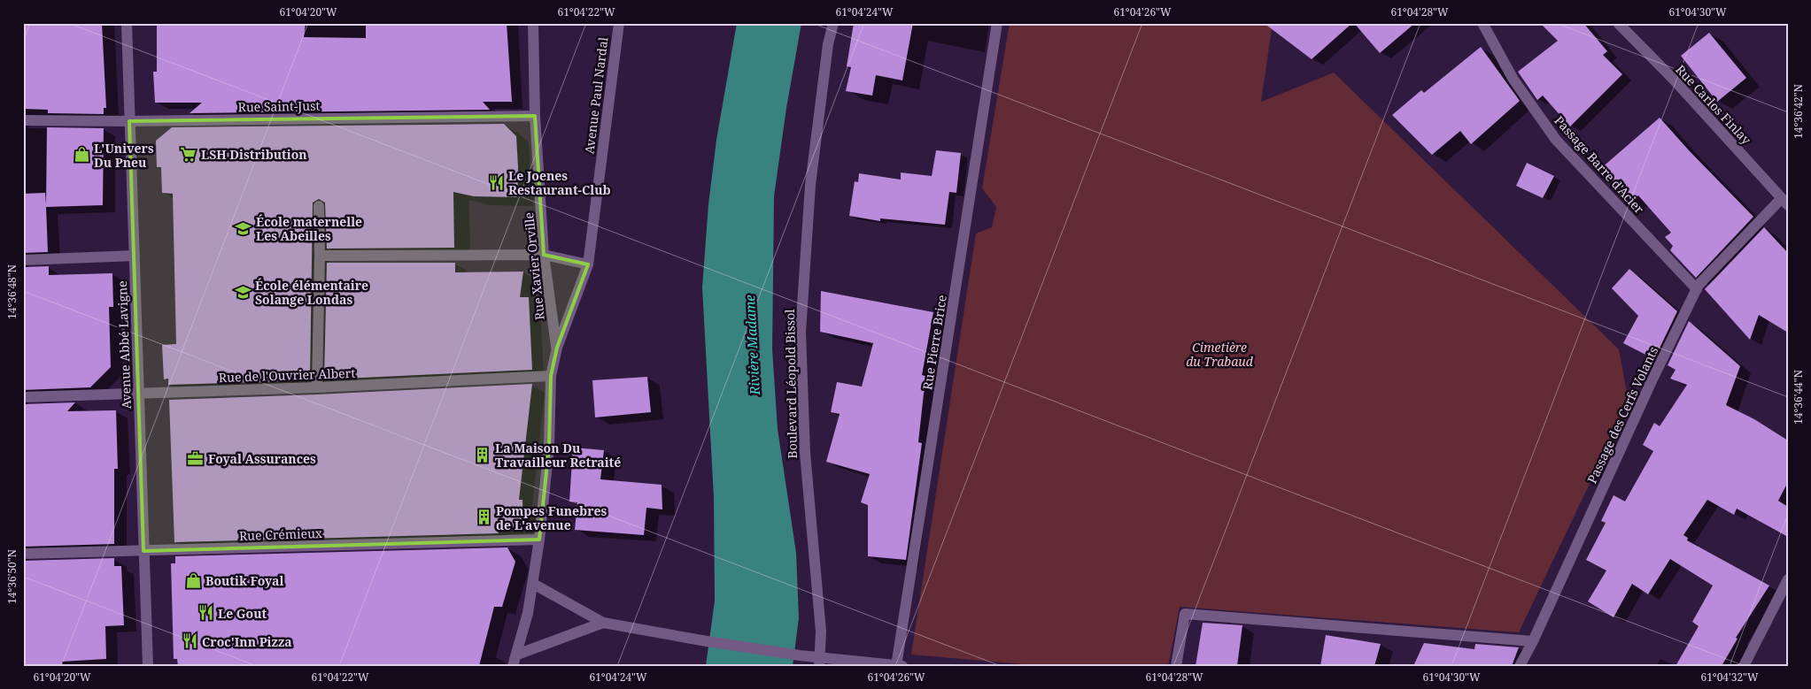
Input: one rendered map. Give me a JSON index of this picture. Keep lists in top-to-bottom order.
{
  "streets": {
    "street": [
      "Avenue Paul Nardal",
      "Rue Carlos Finlay",
      "Rue Saint-Just",
      "Passage Barre d'Acier",
      "Rue Xavier Orville",
      "Rue Pierre Brice",
      "Avenue Abbé Lavigne",
      "Rue de l'Ouvrier Albert",
      "Boulevard Léopold Bissol",
      "Passage des Cerfs Volants",
      "Rue Crémieux"
    ]
  },
  "crossings": [
    ["Avenue Paul Nardal", "Rue Xavier Orville"],
    ["Avenue Paul Nardal", "Rue de l'Ouvrier Albert"],
    ["Avenue Paul Nardal", "Rue Crémieux"],
    ["Rue Carlos Finlay", "Passage des Cerfs Volants"],
    ["Rue Saint-Just", "Rue Xavier Orville"],
    ["Rue Saint-Just", "Avenue Abbé Lavigne"],
    ["Passage Barre d'Acier", "Passage des Cerfs Volants"],
    ["Avenue Abbé Lavigne", "Rue de l'Ouvrier Albert"],
    ["Avenue Abbé Lavigne", "Rue Crémieux"]
  ],
  "water": ["Rivière Madame"],
  "parks": ["Cimetière du Trabaud"],
  "places": {
    "supermarket": ["LSH Distribution"],
    "shop": ["L'Univers Du Pneu", "Boutik Foyal"],
    "restaurant": ["Le Joenes Restaurant-Club", "Le Gout", "Croc'Inn Pizza"],
    "school or university": ["École maternelle Les Abeilles", "École élémentaire Solange Londas"],
    "building": ["La Maison Du Travailleur Retraité", "Pompes Funebres de L'avenue"],
    "office": ["Foyal Assurances"]
  },
  "coordinates": [
    "61°04'20\"W",
    "61°04'22\"W",
    "61°04'24\"W",
    "61°04'26\"W",
    "61°04'28\"W",
    "61°04'30\"W",
    "14°36'42\"N",
    "14°36'48\"N",
    "14°36'44\"N",
    "14°36'50\"N",
    "61°04'32\"W"
  ]
}
